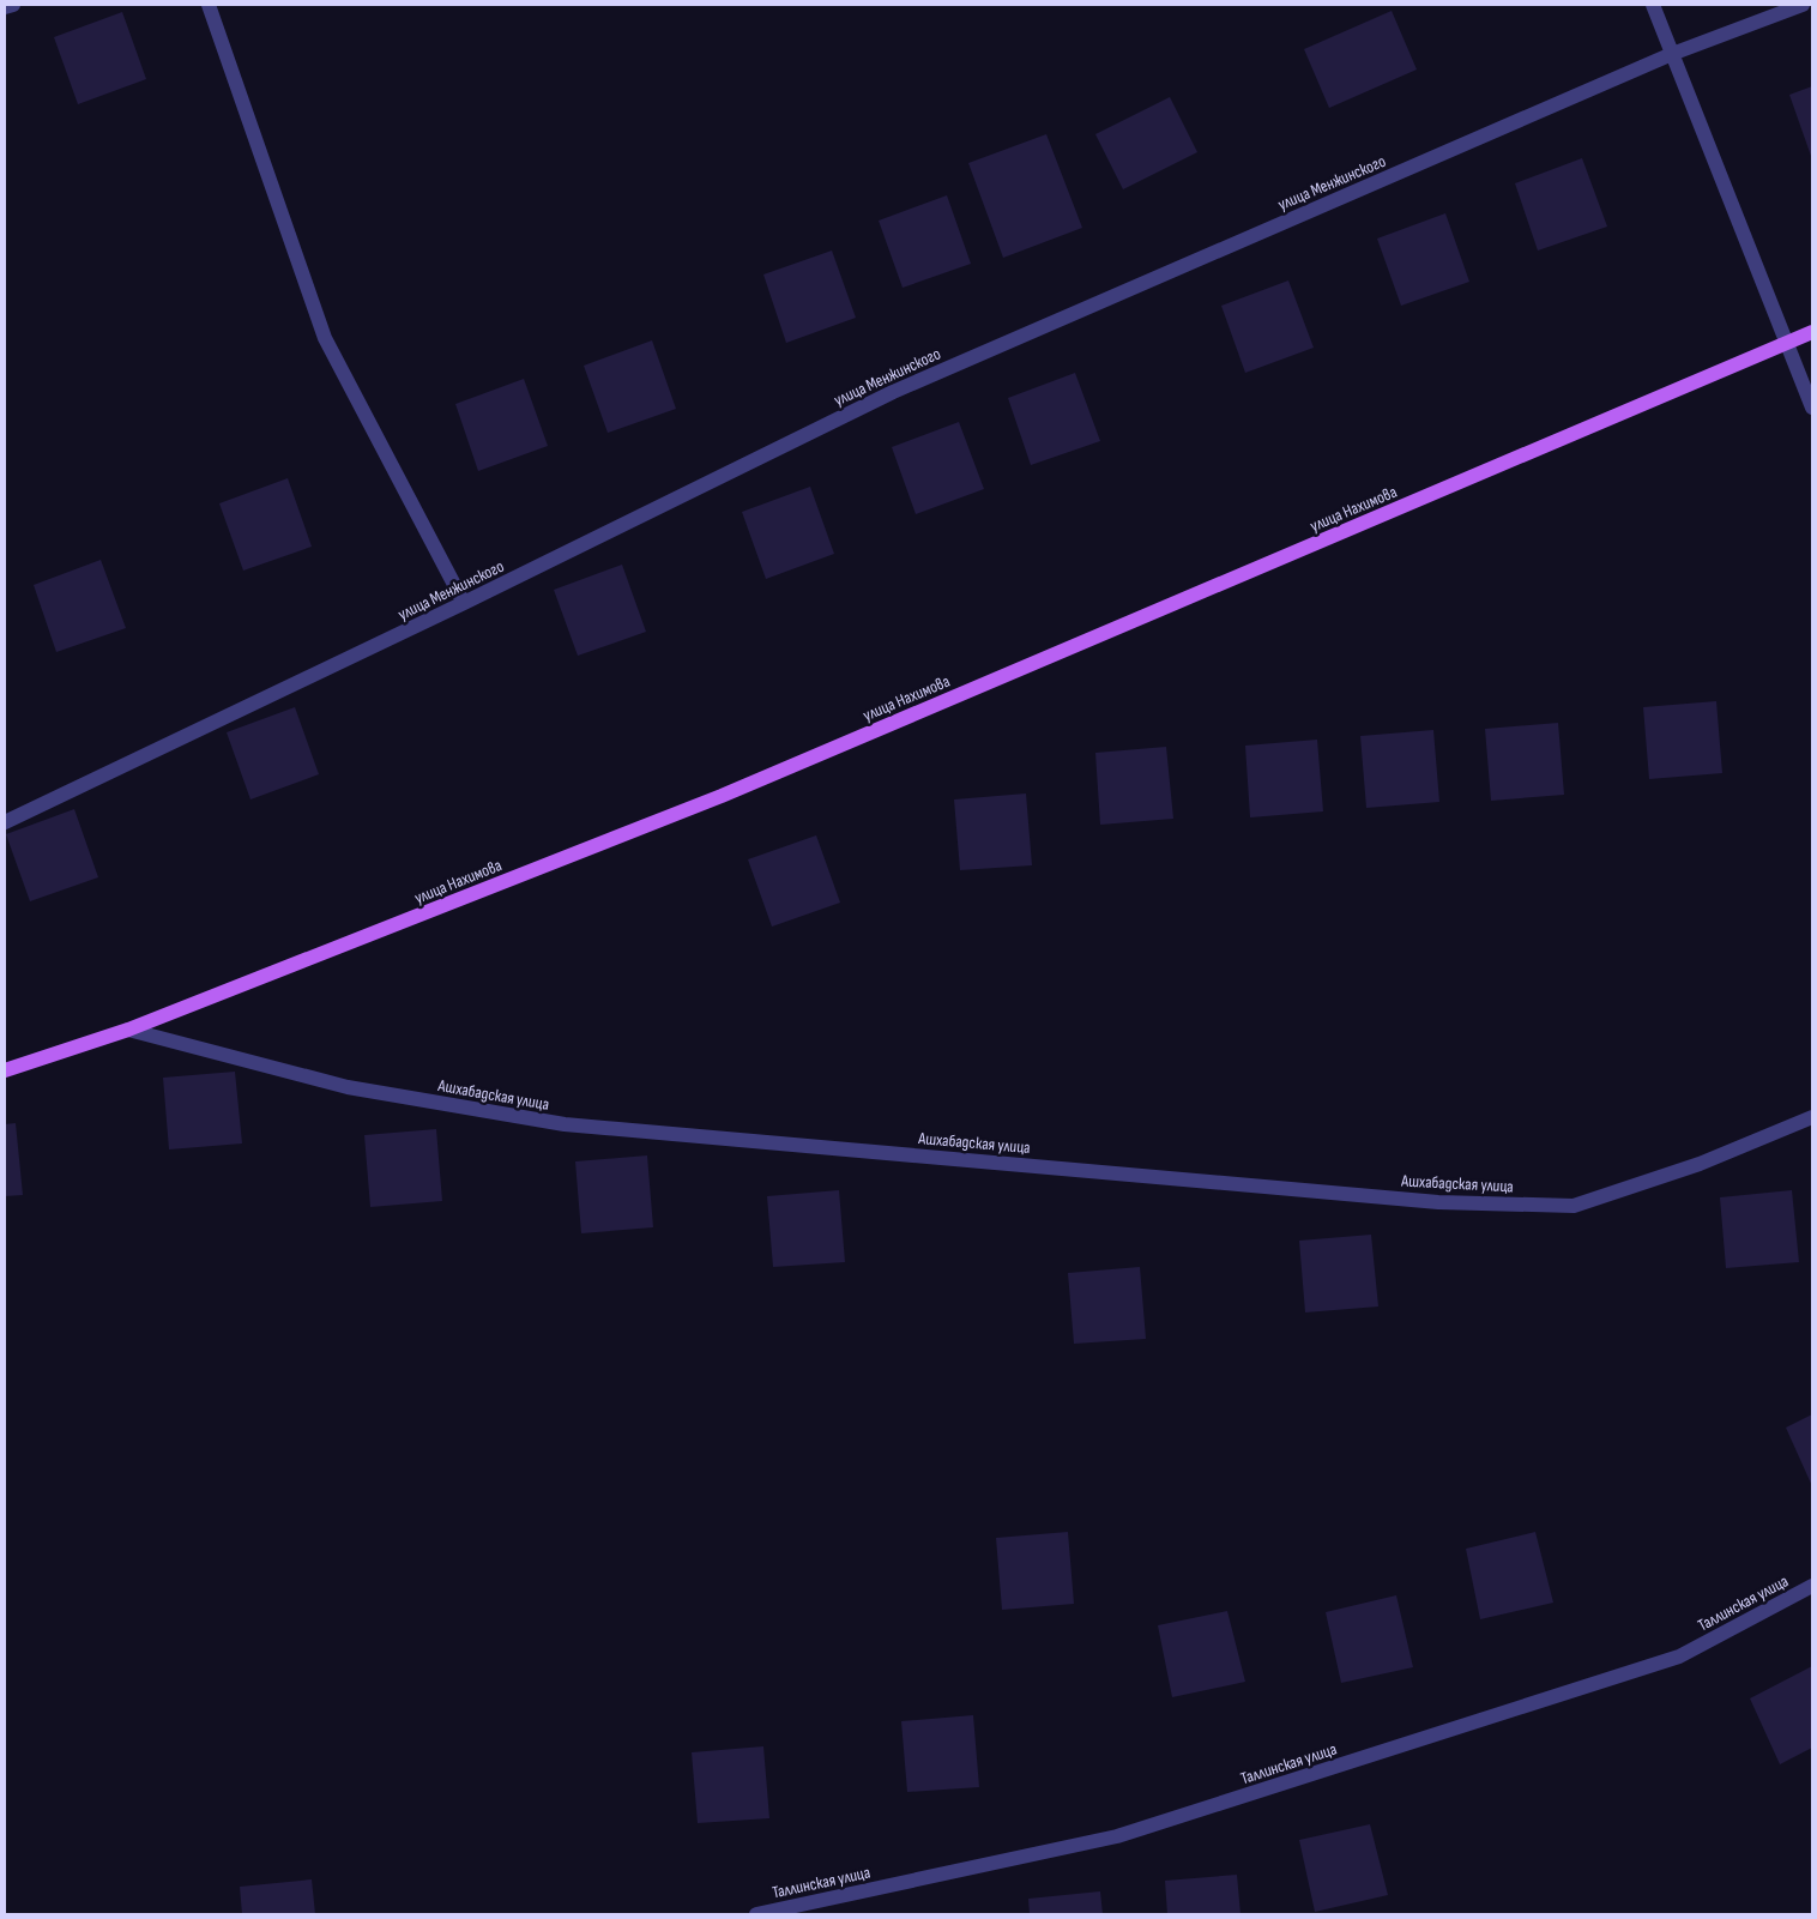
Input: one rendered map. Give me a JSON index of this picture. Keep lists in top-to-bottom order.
{
  "streets": {
    "main road": ["улица Нахимова"],
    "street": ["улица Менжинского", "Ашхабадская улица", "Таллинская улица"]
  },
  "crossings": [
    ["улица Нахимова", "Ашхабадская улица"]
  ]
}
